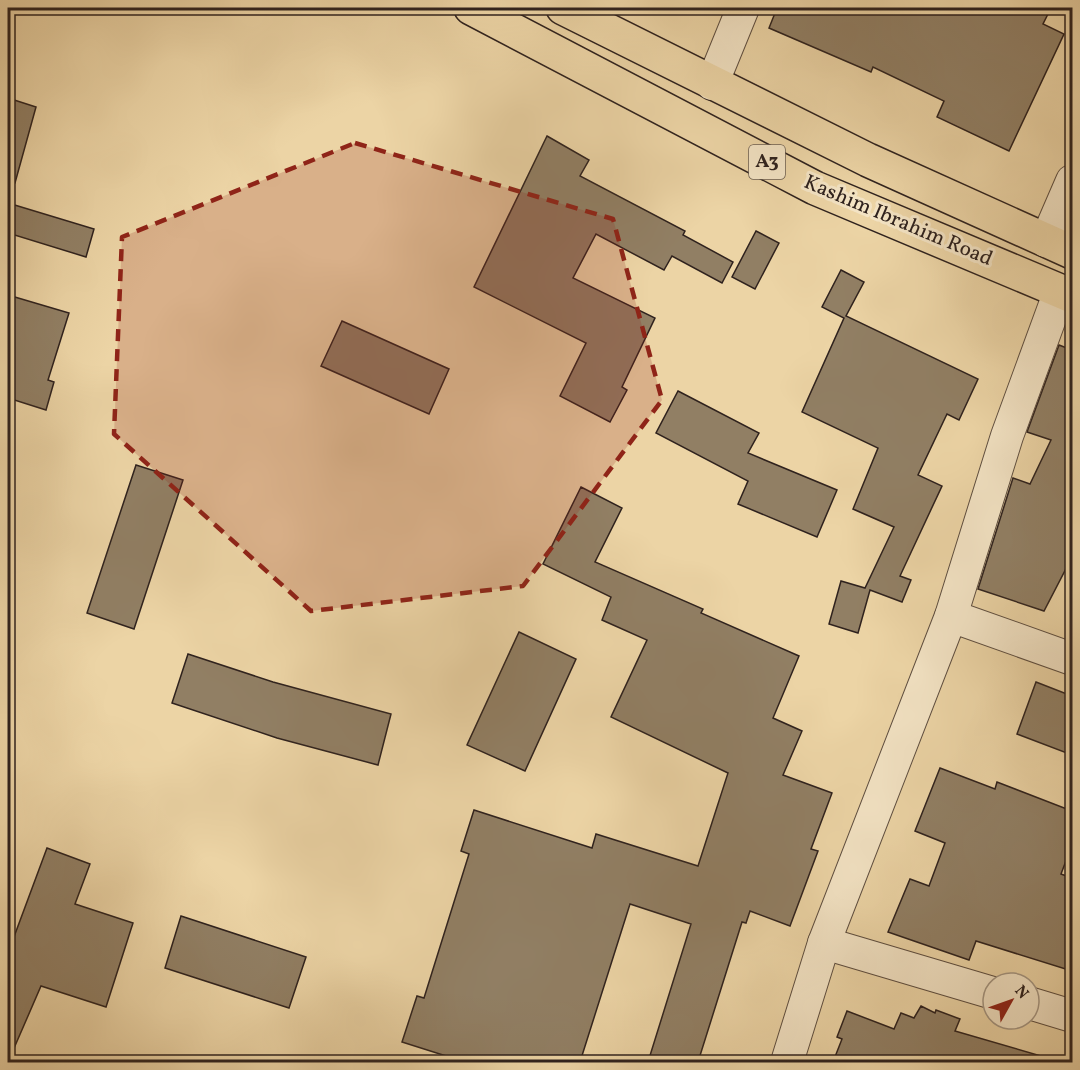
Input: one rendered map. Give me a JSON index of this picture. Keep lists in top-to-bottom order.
{
  "streets": {
    "highway": ["A3", "Kashim Ibrahim Road"]
  },
  "north": "top right"
}
